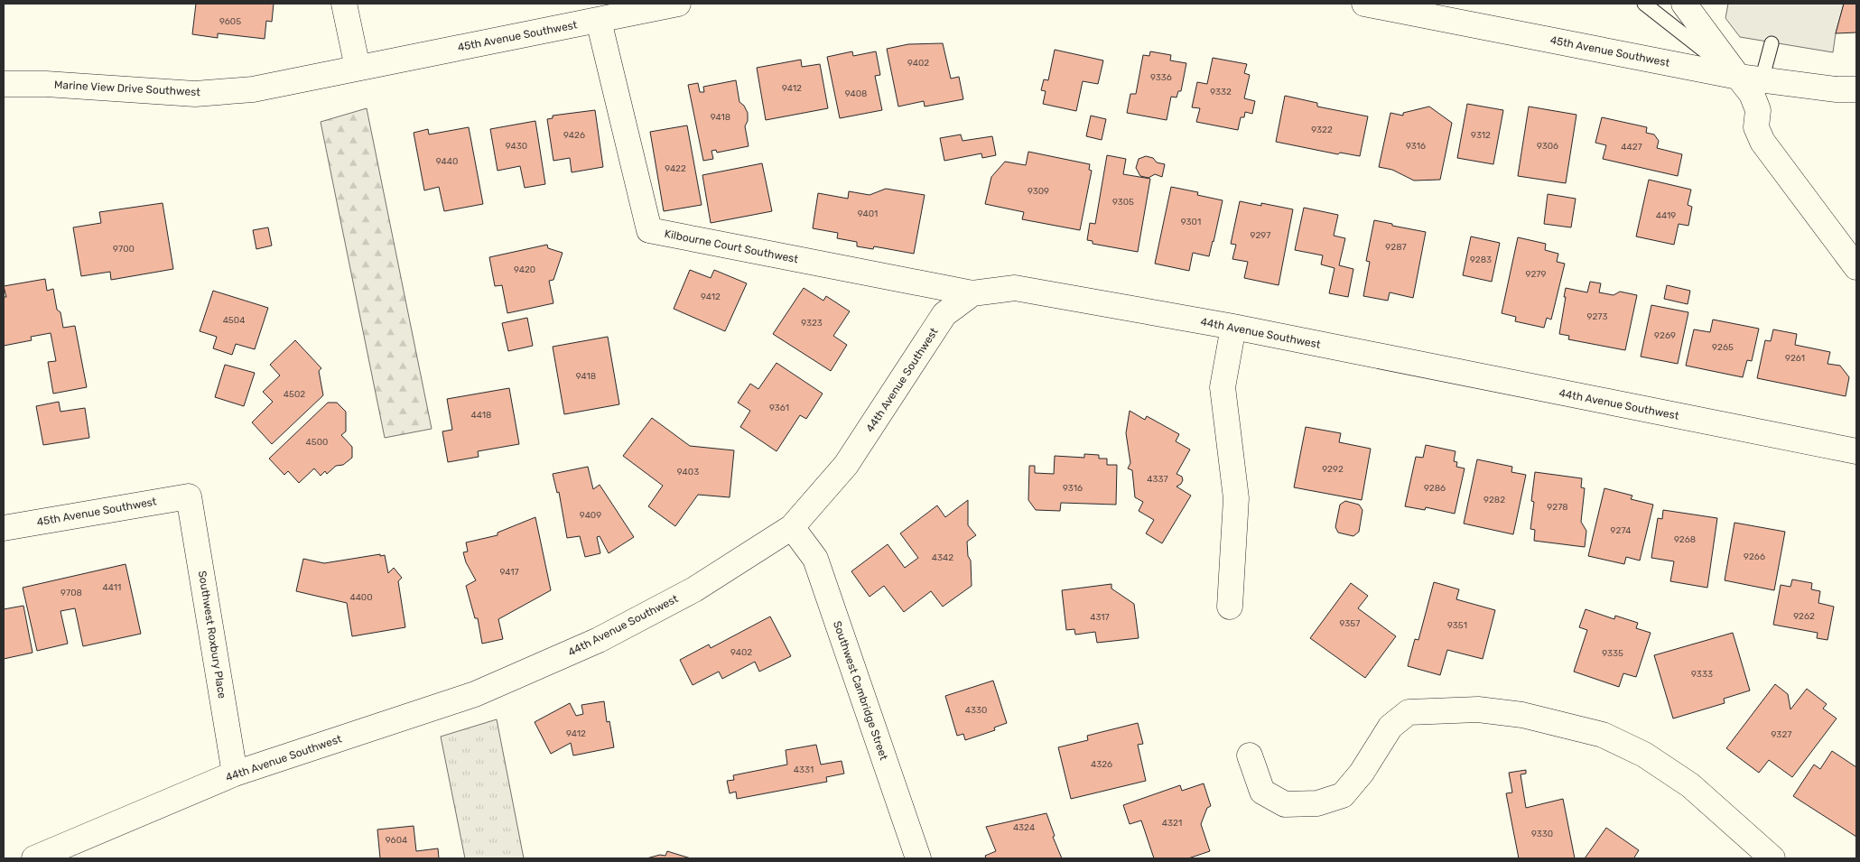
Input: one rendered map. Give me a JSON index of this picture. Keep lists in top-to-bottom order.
{
  "streets": {
    "street": [
      "45th Avenue Southwest",
      "Marine View Drive Southwest",
      "Kilbourne Court Southwest",
      "44th Avenue Southwest",
      "Southwest Roxbury Place",
      "Southwest Cambridge Street"
    ]
  },
  "crossings": [
    ["45th Avenue Southwest", "Marine View Drive Southwest"],
    ["45th Avenue Southwest", "Kilbourne Court Southwest"],
    ["45th Avenue Southwest", "Southwest Roxbury Place"],
    ["Kilbourne Court Southwest", "44th Avenue Southwest"],
    ["44th Avenue Southwest", "Southwest Roxbury Place"],
    ["44th Avenue Southwest", "Southwest Cambridge Street"]
  ],
  "house_numbers": [
    "9605",
    "9402",
    "9336",
    "9412",
    "9332",
    "9408",
    "9418",
    "9322",
    "9426",
    "9312",
    "9430",
    "9316",
    "9306",
    "4427",
    "9440",
    "9422",
    "9309",
    "9305",
    "9401",
    "4419",
    "9301",
    "9297",
    "9287",
    "9700",
    "9283",
    "9420",
    "9279",
    "9412",
    "9273",
    "4504",
    "9323",
    "9269",
    "9265",
    "9261",
    "9418",
    "4502",
    "9361",
    "4418",
    "4500",
    "9292",
    "9403",
    "4337",
    "9316",
    "9286",
    "9282",
    "9278",
    "9409",
    "9274",
    "9268",
    "9266",
    "4342",
    "9417",
    "4411",
    "9708",
    "4400",
    "9262",
    "4317",
    "9357",
    "9351",
    "9402",
    "9335",
    "9333",
    "4330",
    "9412",
    "9327",
    "4326",
    "4331",
    "4321",
    "4324",
    "9330",
    "9604"
  ]
}
